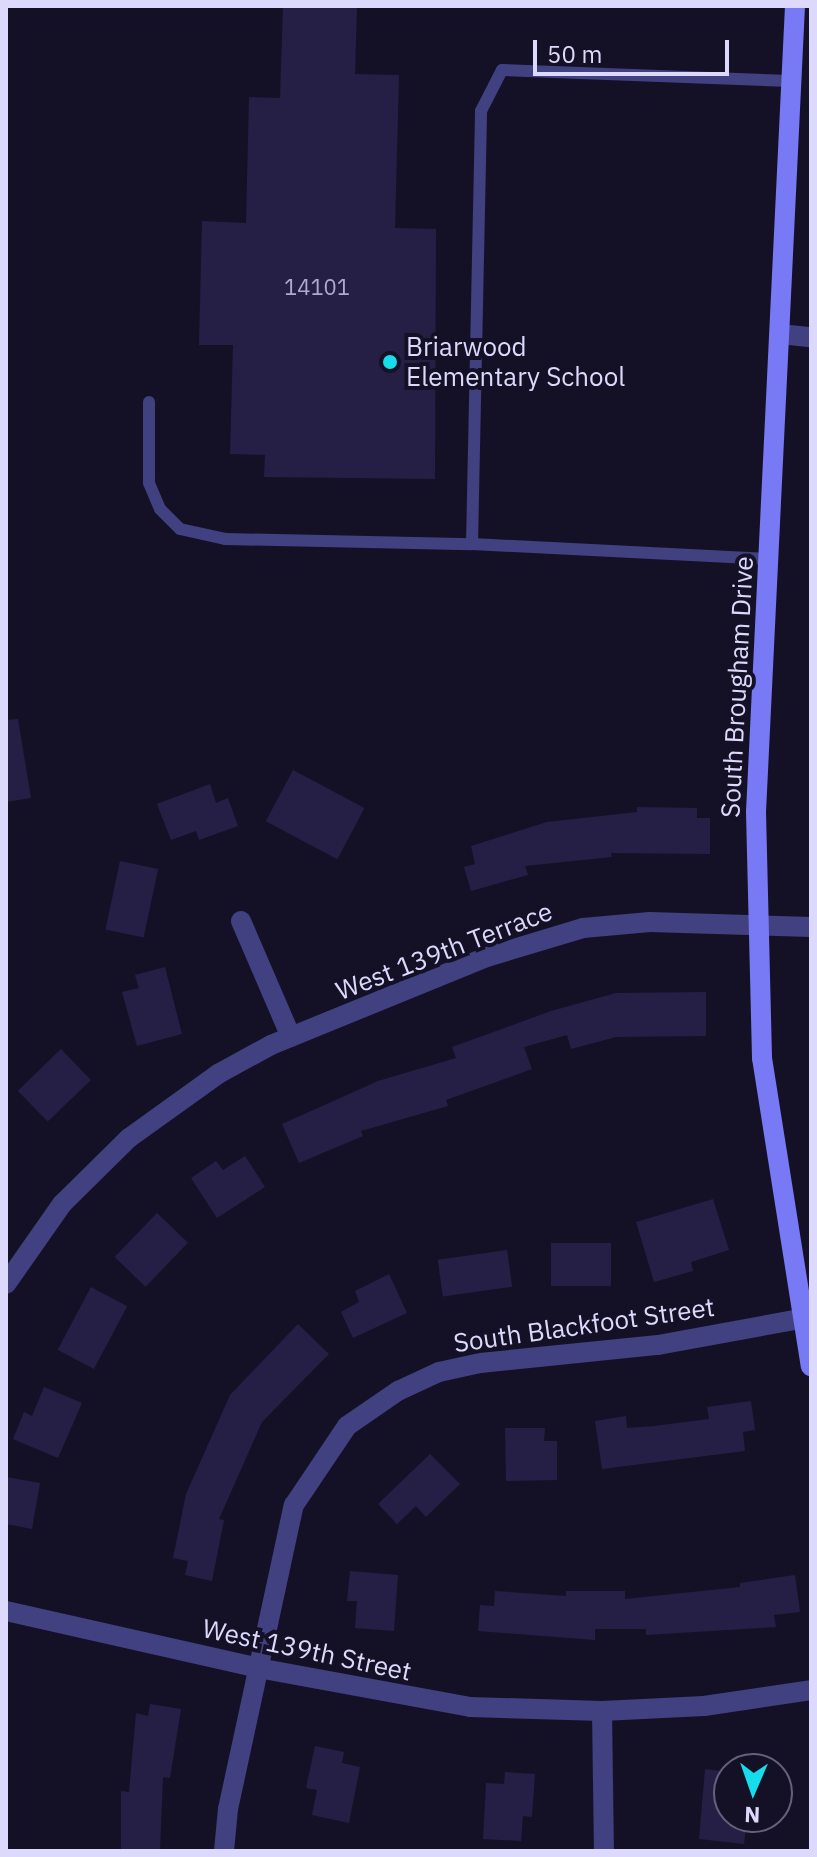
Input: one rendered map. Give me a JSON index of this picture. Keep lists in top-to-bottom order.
{
  "streets": {
    "street": [
      "South Brougham Drive",
      "West 139th Terrace",
      "South Blackfoot Street",
      "West 139th Street"
    ]
  },
  "crossings": [
    ["South Brougham Drive", "West 139th Terrace"],
    ["South Brougham Drive", "South Blackfoot Street"],
    ["South Blackfoot Street", "West 139th Street"]
  ],
  "places": ["Briarwood Elementary School"],
  "house_numbers": ["14101"],
  "scale_bar": "50 m",
  "north": "bottom"
}
